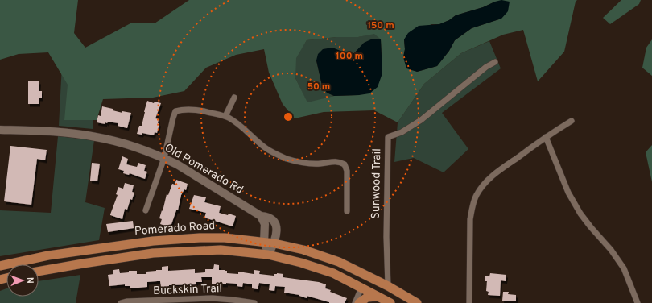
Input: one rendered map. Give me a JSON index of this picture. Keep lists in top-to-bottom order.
{
  "streets": {
    "main road": ["Pomerado Road"],
    "street": ["Old Pomerado Rd", "Sunwood Trail", "Buckskin Trail"]
  },
  "crossings": [
    ["Old Pomerado Rd", "Pomerado Road"],
    ["Sunwood Trail", "Pomerado Road"]
  ],
  "north": "right",
  "rings": ["150 m", "100 m", "50 m"]
}
